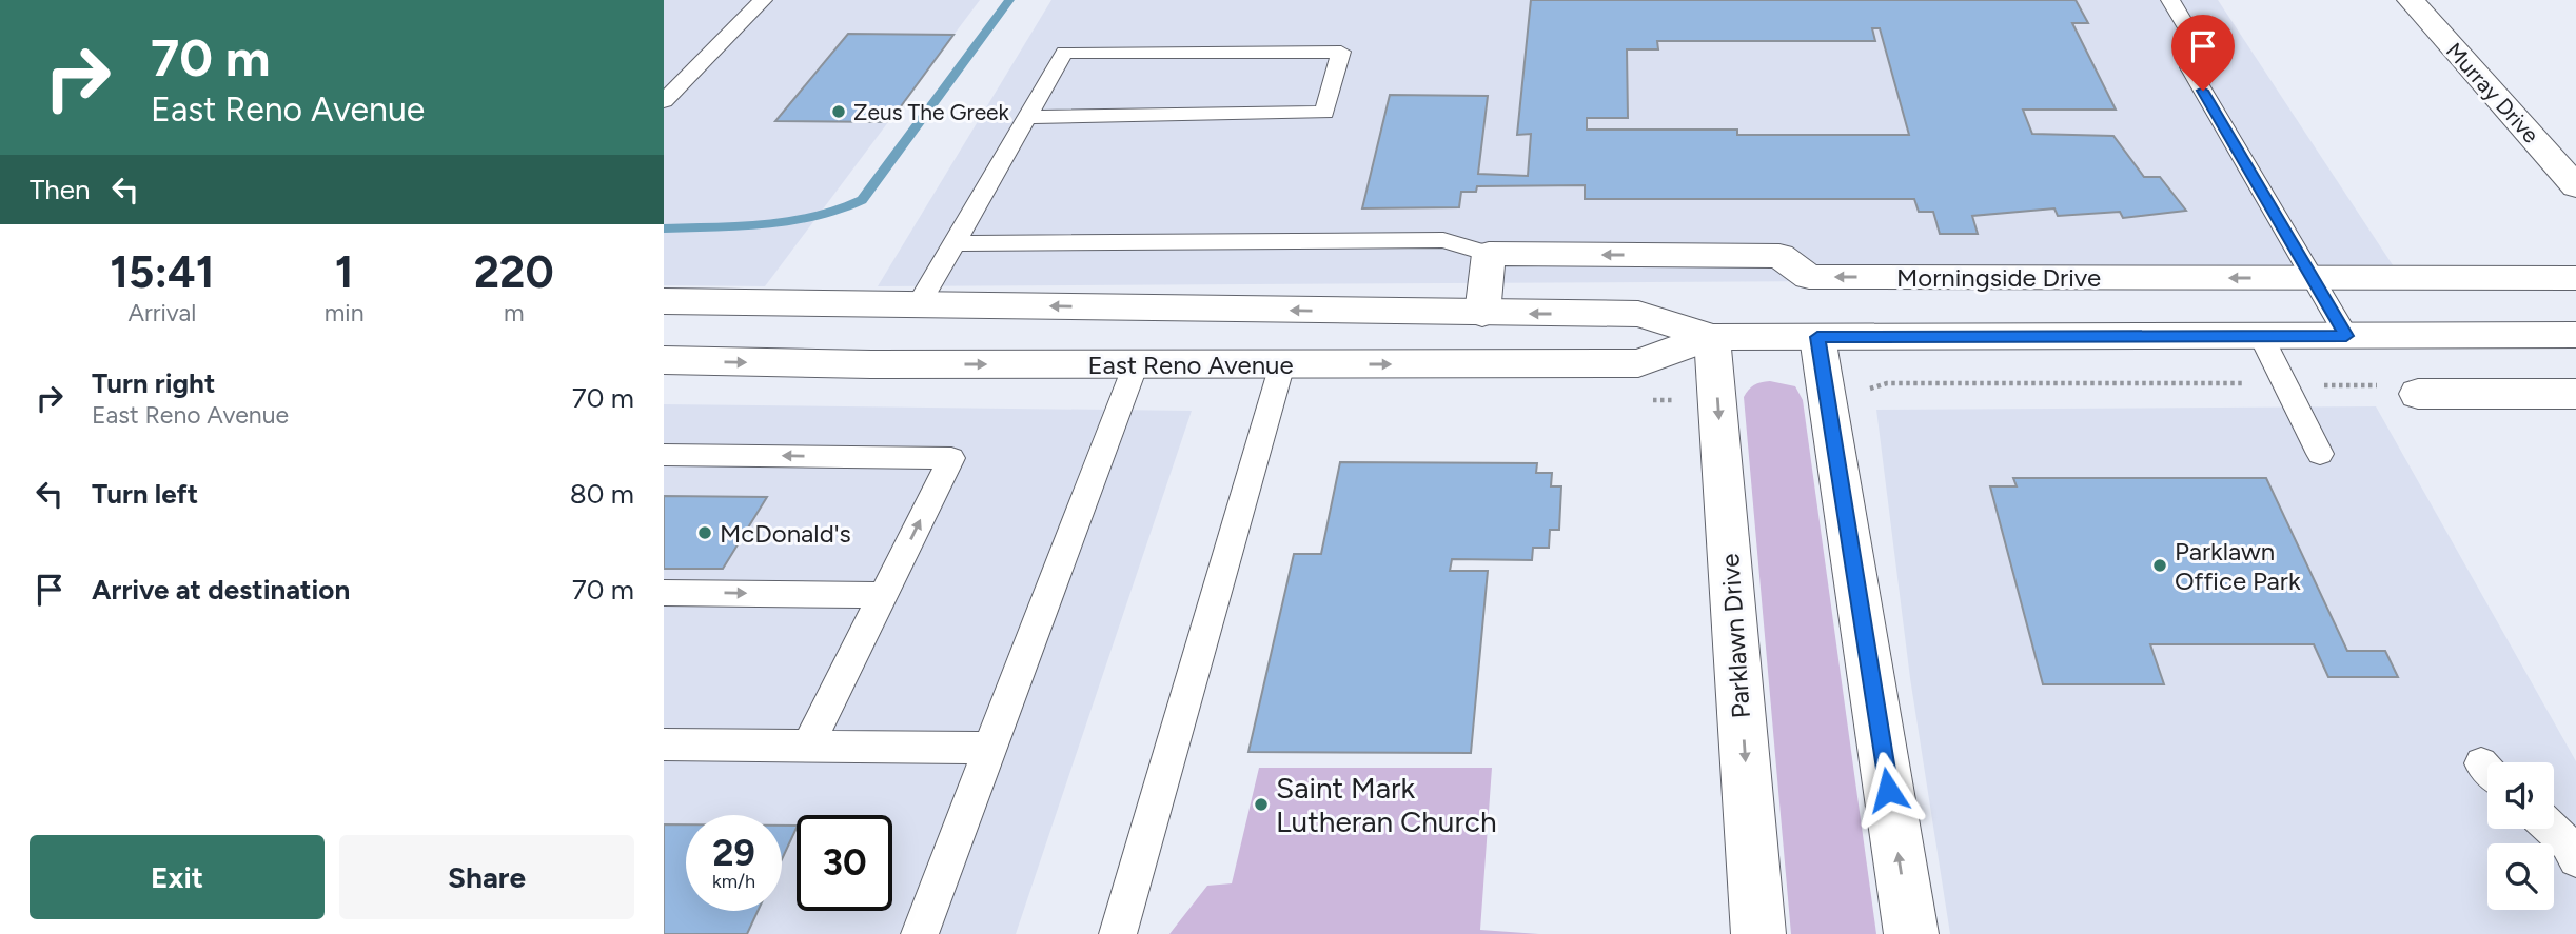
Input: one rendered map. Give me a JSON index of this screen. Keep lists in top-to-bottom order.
{
  "streets": {
    "main road": [
      "Murray Drive",
      "Morningside Drive",
      "East Reno Avenue",
      "Parklawn Drive"
    ]
  },
  "crossings": [
    ["East Reno Avenue", "Parklawn Drive"]
  ],
  "one_way": ["Morningside Drive"],
  "places": [
    "Zeus The Greek",
    "McDonald's",
    "Parklawn Office Park",
    "Saint Mark Lutheran Church"
  ],
  "page": {
    "turn": ["70 m", "East Reno Avenue"],
    "then": "Then",
    "eta": [
      "15:41",
      "Arrival",
      "1",
      "min",
      "220",
      "m"
    ],
    "list": [
      {
        "name": "Turn right",
        "note": "East Reno Avenue",
        "value": "70 m"
      },
      {
        "name": "Turn left",
        "value": "80 m"
      },
      {
        "name": "Arrive at destination",
        "value": "70 m"
      }
    ],
    "speed": "29 km/h",
    "limit": "30",
    "buttons": ["Exit", "Share"]
  }
}
